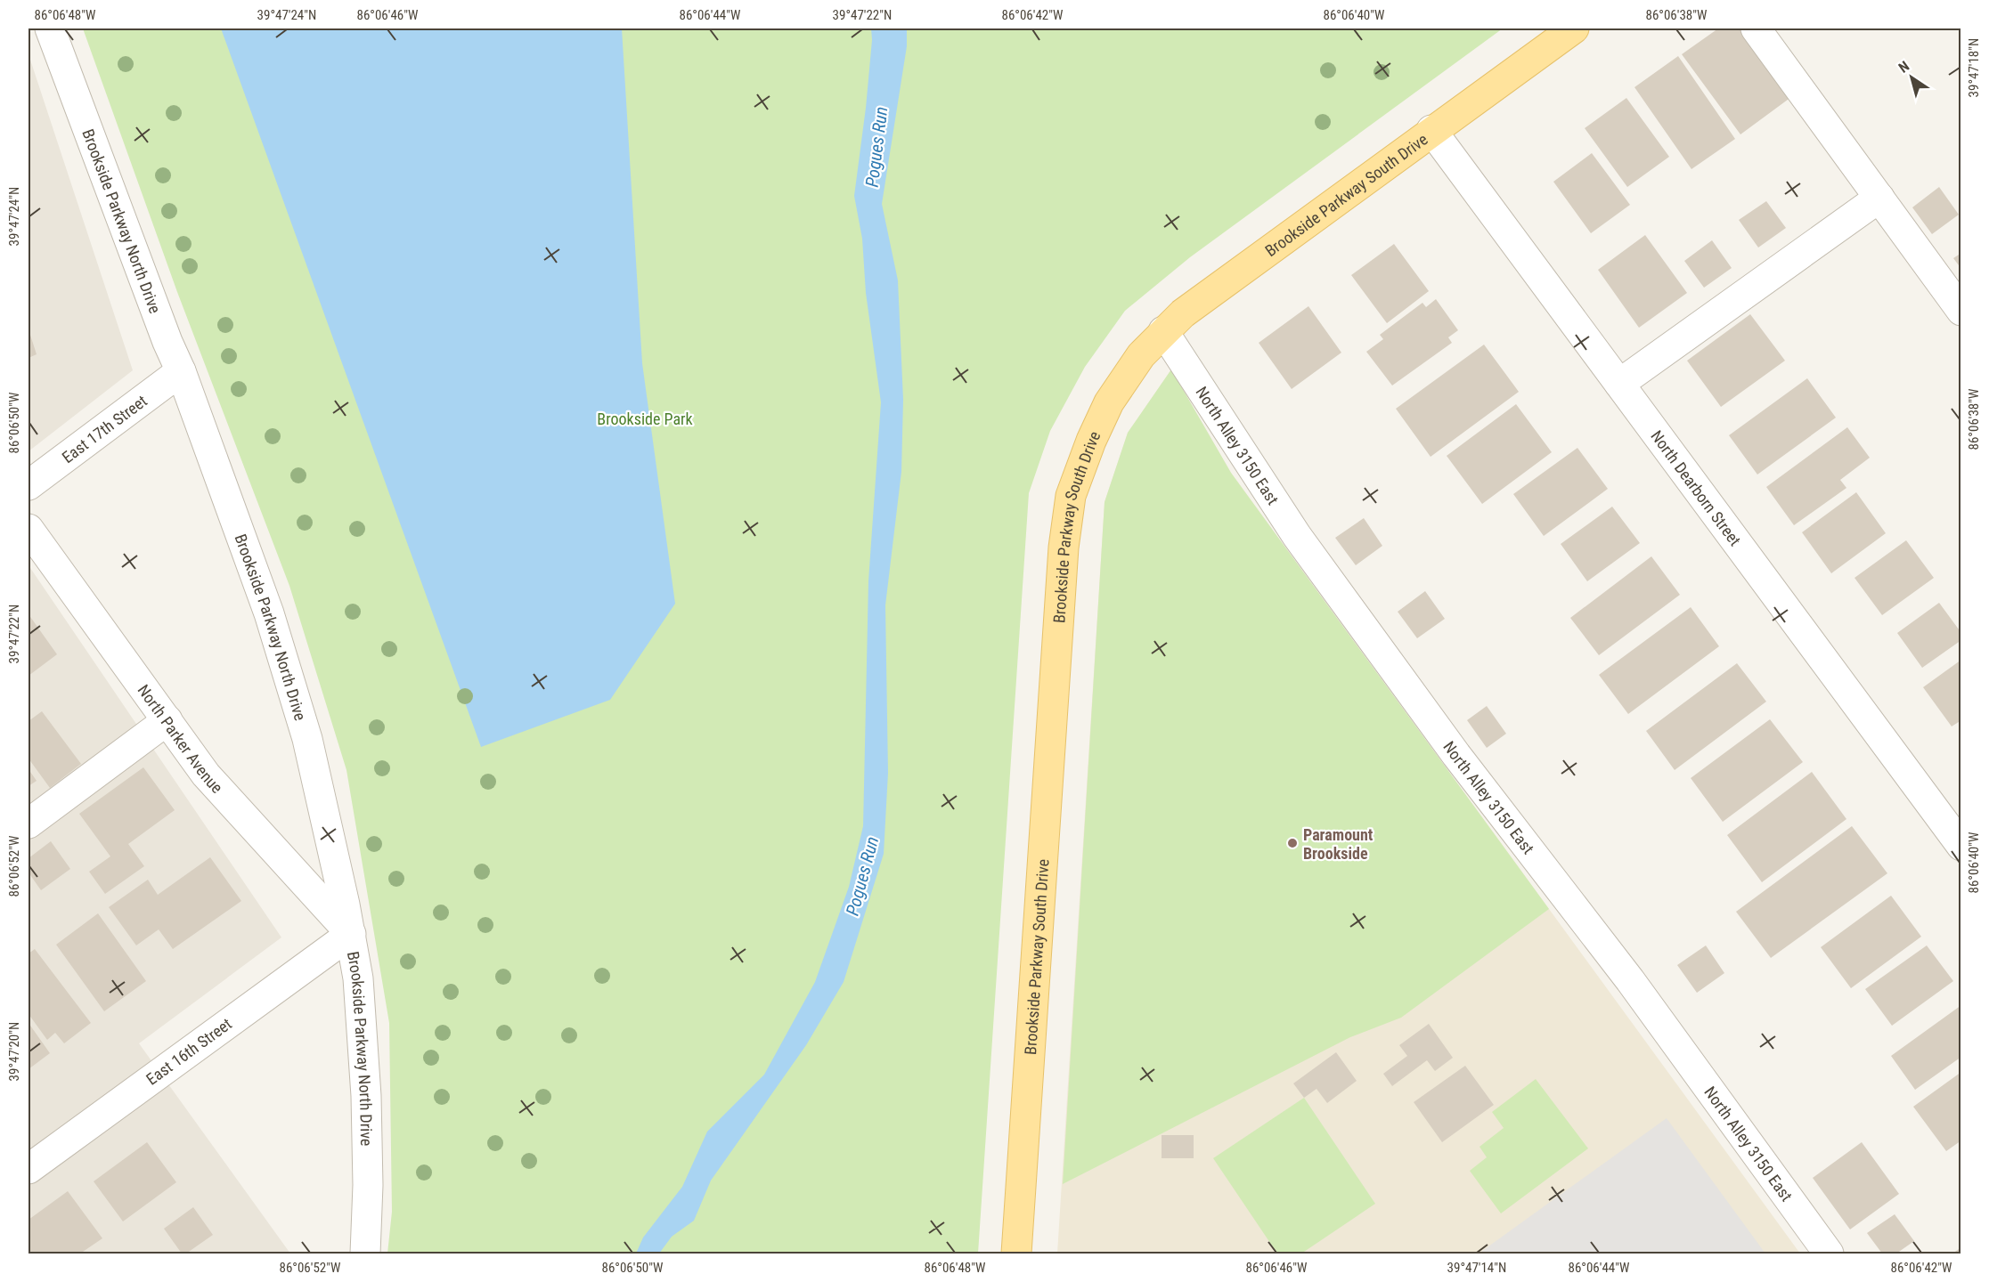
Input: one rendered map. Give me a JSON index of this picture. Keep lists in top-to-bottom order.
{
  "streets": {
    "main road": ["Brookside Parkway South Drive"],
    "street": [
      "Brookside Parkway North Drive",
      "East 17th Street",
      "North Alley 3150 East",
      "North Dearborn Street",
      "North Parker Avenue",
      "East 16th Street"
    ]
  },
  "crossings": [
    ["Brookside Parkway South Drive", "North Alley 3150 East"],
    ["Brookside Parkway South Drive", "North Dearborn Street"],
    ["Brookside Parkway North Drive", "East 17th Street"],
    ["Brookside Parkway North Drive", "North Parker Avenue"],
    ["Brookside Parkway North Drive", "East 16th Street"],
    ["North Parker Avenue", "East 16th Street"]
  ],
  "water": ["Pogues Run"],
  "parks": ["Brookside Park"],
  "places": ["Paramount Brookside"],
  "north": "top left",
  "coordinates": [
    "86°06'48\"W",
    "39°47'24\"N",
    "86°06'46\"W",
    "86°06'44\"W",
    "39°47'22\"N",
    "86°06'42\"W",
    "86°06'40\"W",
    "86°06'38\"W",
    "39°47'18\"N",
    "86°06'50\"W",
    "86°06'52\"W",
    "39°47'20\"N",
    "39°47'14\"N"
  ]
}
